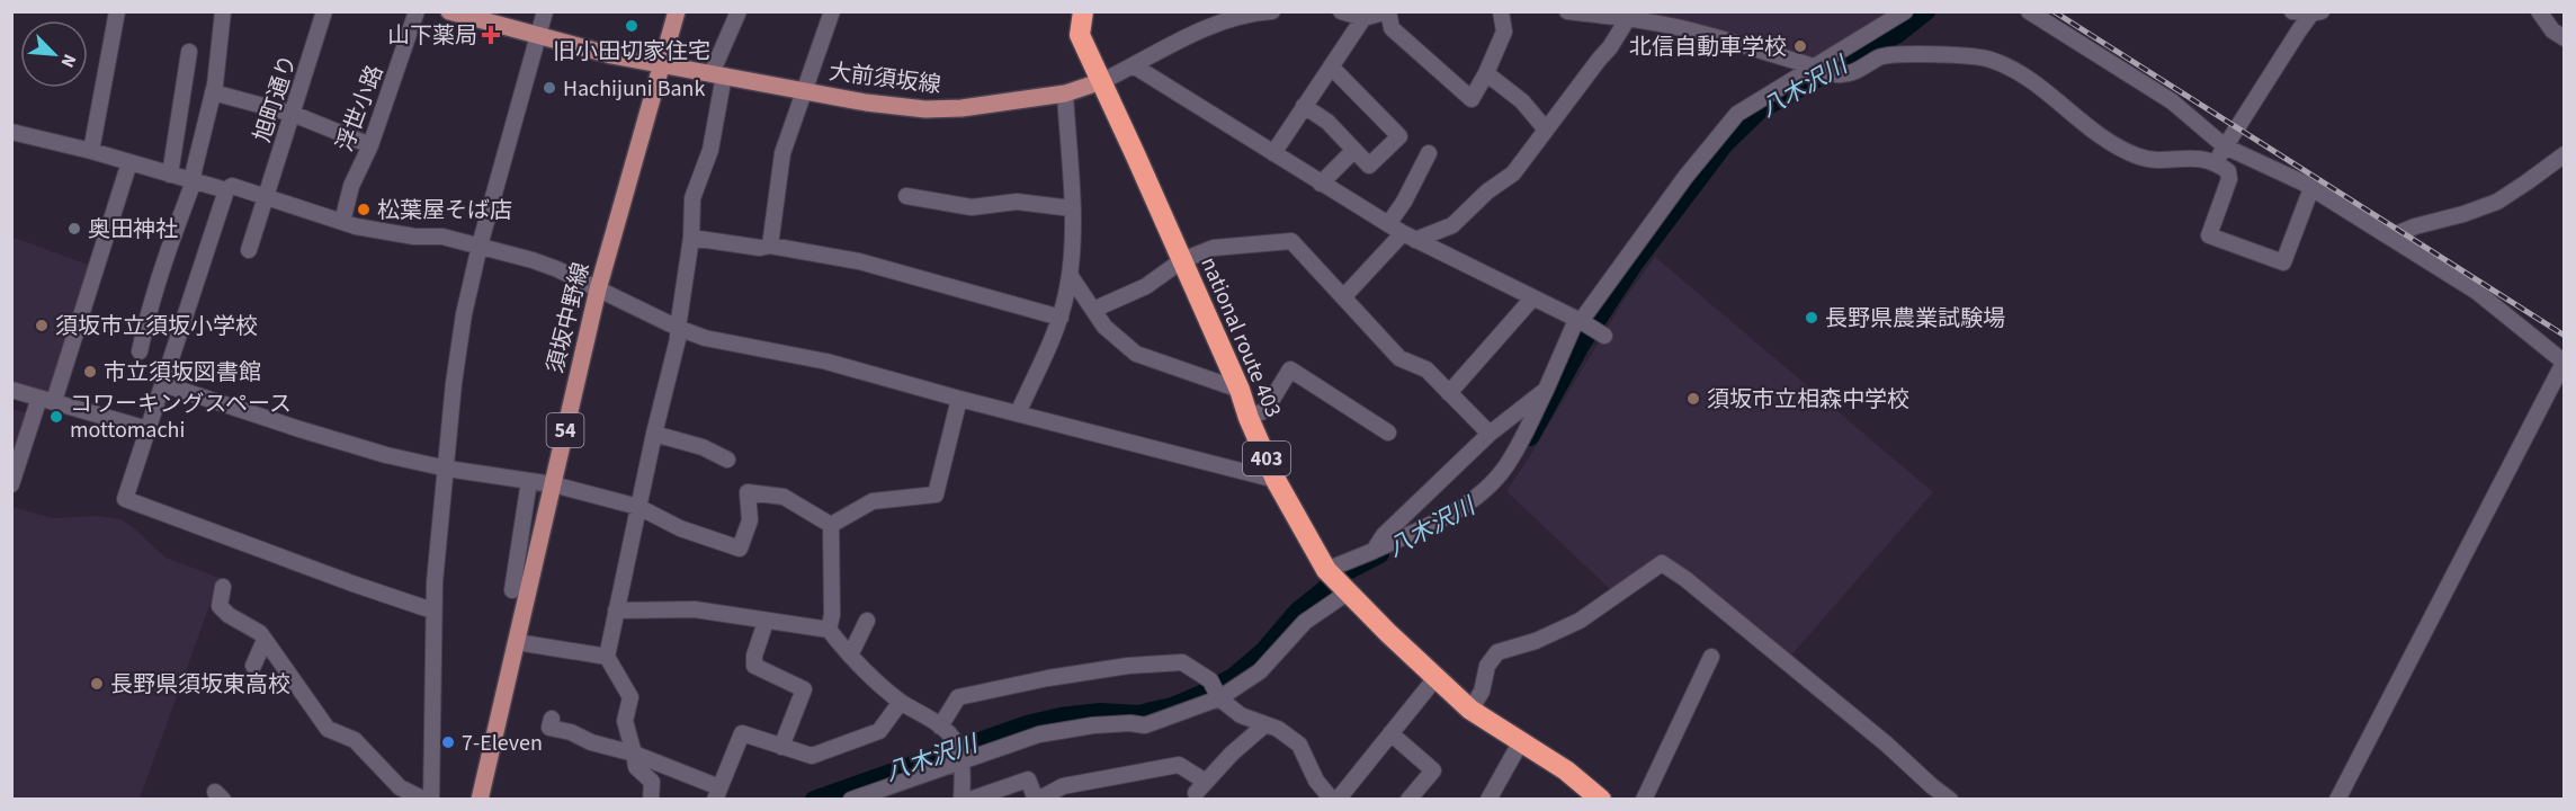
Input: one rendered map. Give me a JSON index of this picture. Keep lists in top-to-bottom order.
{
  "streets": {
    "highway": ["national route 403", "403"],
    "main road": ["大前須坂線", "須坂中野線", "54"],
    "street": ["旭町通り", "浮世小路"]
  },
  "crossings": [
    ["大前須坂線", "須坂中野線"],
    ["大前須坂線", "national route 403"]
  ],
  "water": ["八木沢川"],
  "places": {
    "other": [
      "旧小田切家住宅",
      "北信自動車学校",
      "Hachijuni Bank",
      "松葉屋そば店",
      "奥田神社",
      "長野県農業試験場",
      "須坂市立須坂小学校",
      "市立須坂図書館",
      "須坂市立相森中学校",
      "コワーキングスペース mottomachi",
      "長野県須坂東高校",
      "7-Eleven"
    ],
    "health": ["山下薬局"]
  },
  "north": "bottom right"
}
